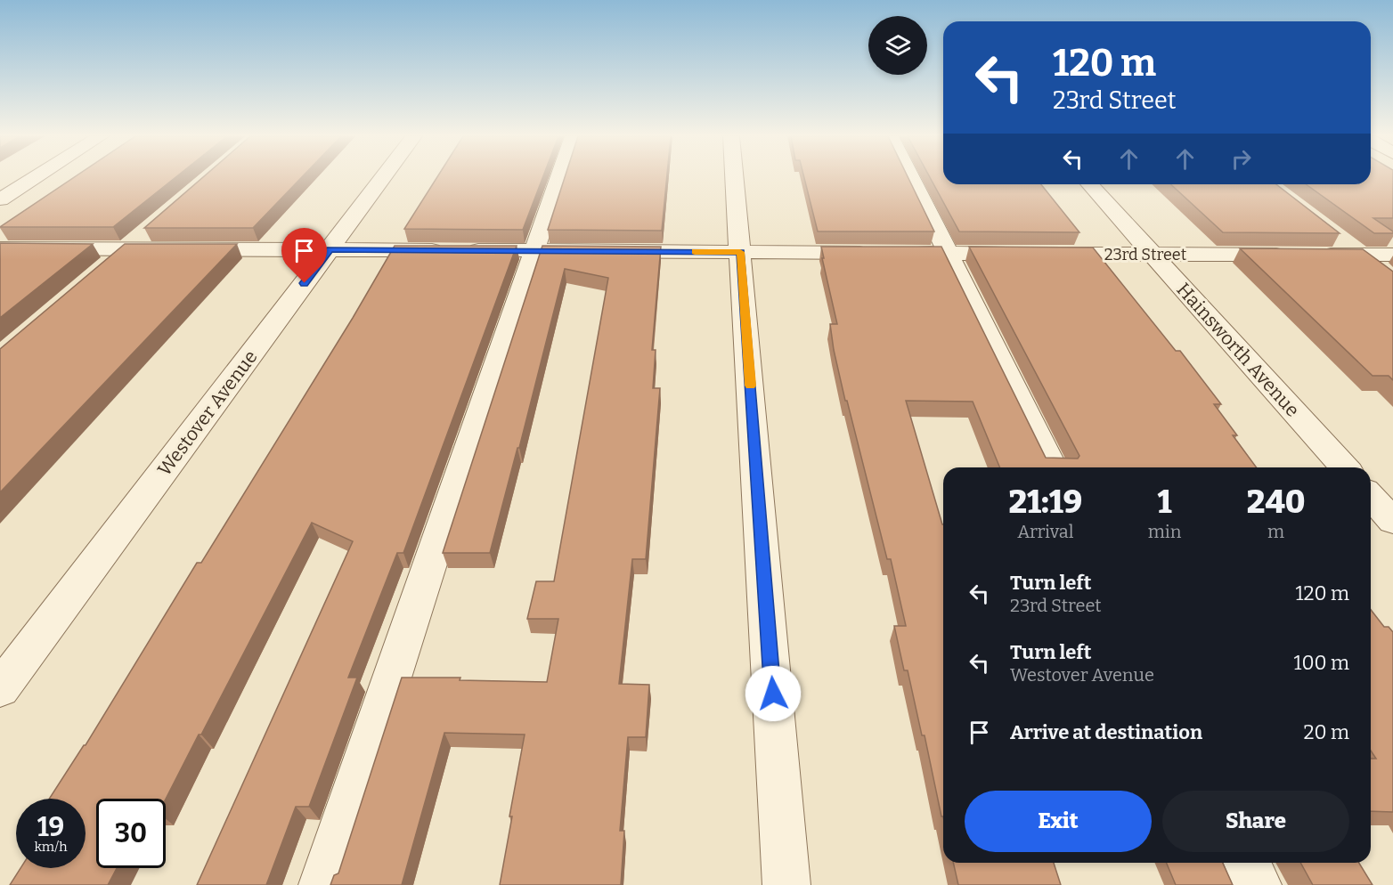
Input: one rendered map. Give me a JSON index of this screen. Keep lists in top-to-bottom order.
{
  "streets": {
    "street": ["23rd Street", "Hainsworth Avenue", "Westover Avenue"]
  },
  "crossings": [
    ["23rd Street", "Hainsworth Avenue"],
    ["23rd Street", "Westover Avenue"]
  ],
  "page": {
    "turn": ["120 m", "23rd Street"],
    "eta": [
      "21:19",
      "Arrival",
      "1",
      "min",
      "240",
      "m"
    ],
    "list": [
      {
        "name": "Turn left",
        "note": "23rd Street",
        "value": "120 m"
      },
      {
        "name": "Turn left",
        "note": "Westover Avenue",
        "value": "100 m"
      },
      {
        "name": "Arrive at destination",
        "value": "20 m"
      }
    ],
    "buttons": ["Exit", "Share"],
    "speed": "19 km/h",
    "limit": "30"
  }
}
